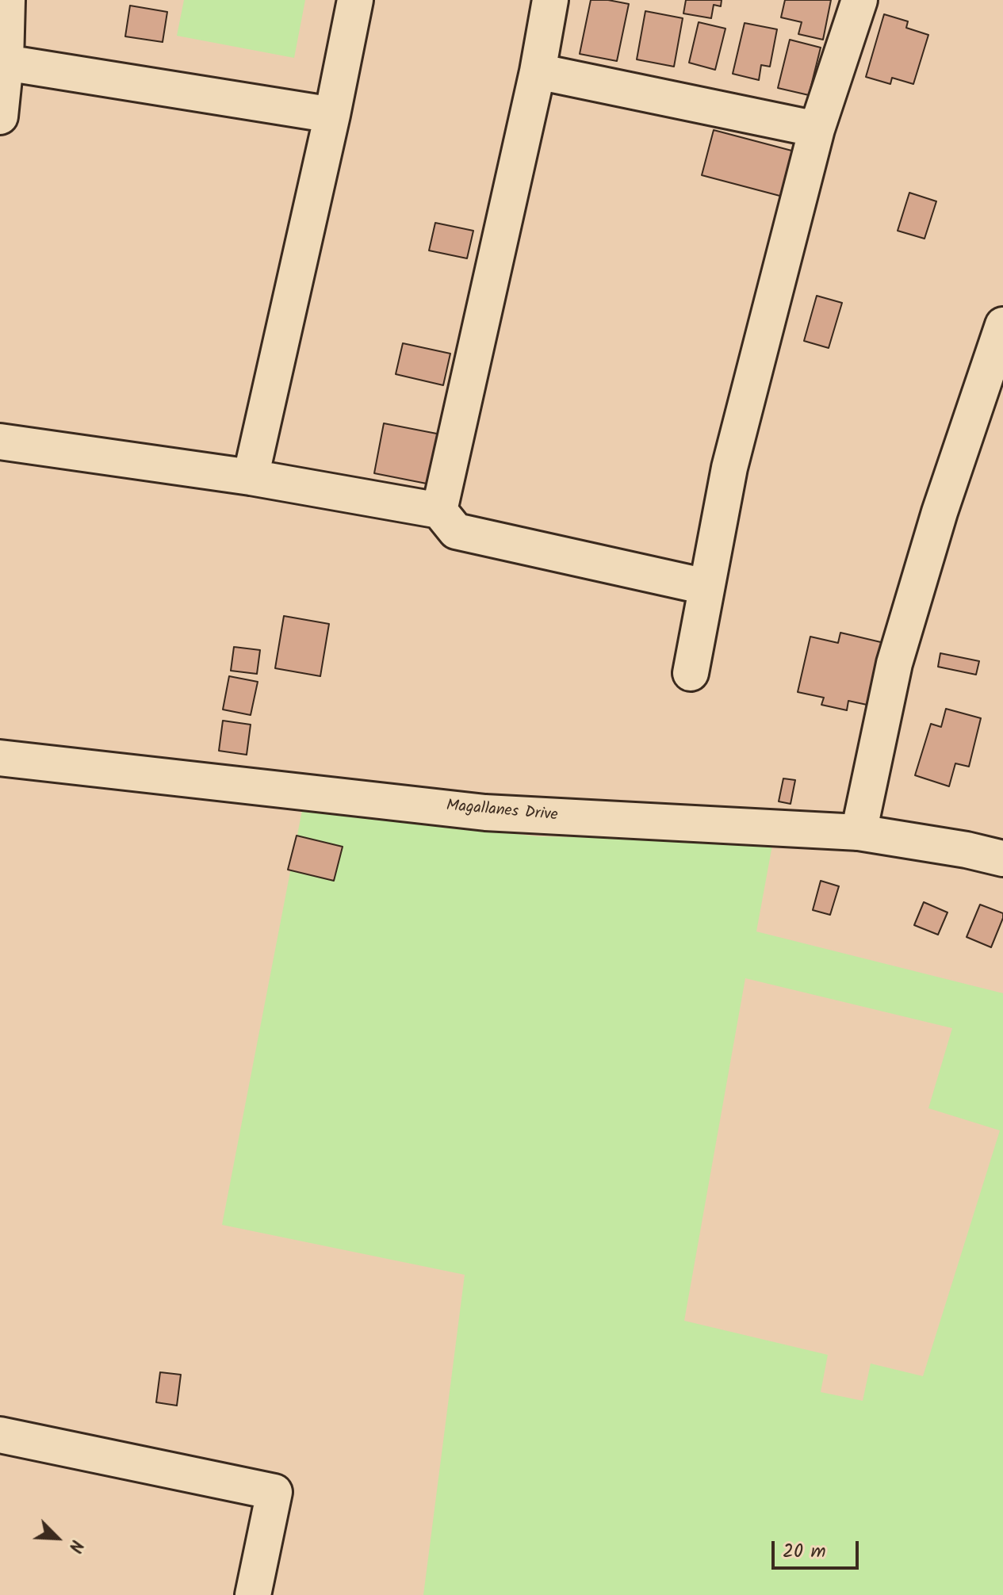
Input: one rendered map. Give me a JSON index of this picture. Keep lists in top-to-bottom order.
{
  "streets": {
    "street": ["Magallanes Drive"]
  },
  "scale_bar": "20 m",
  "north": "bottom right"
}
